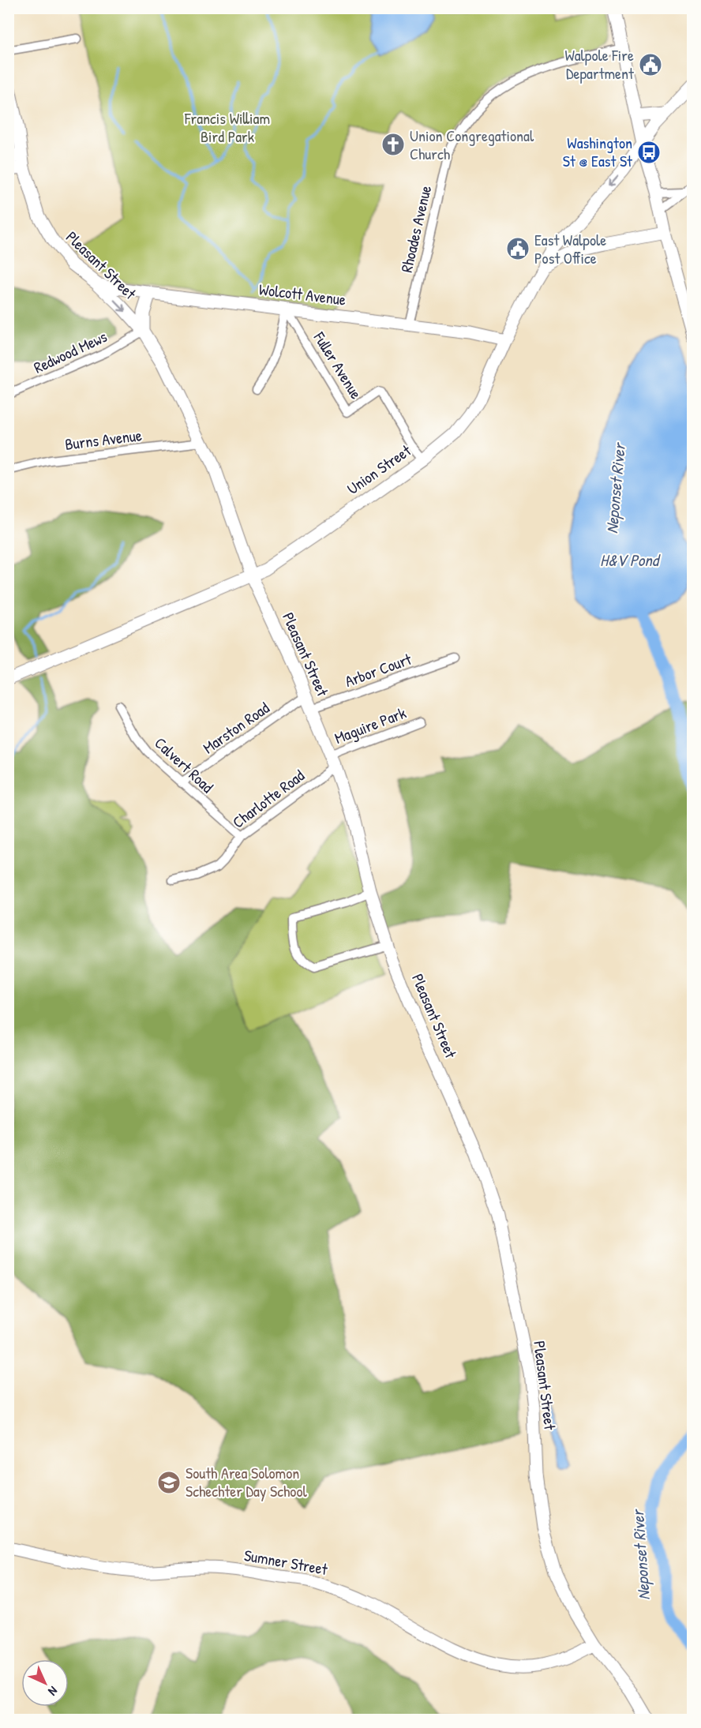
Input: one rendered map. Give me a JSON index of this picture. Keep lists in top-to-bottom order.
{
  "streets": {
    "street": [
      "Rhoades Avenue",
      "Pleasant Street",
      "Wolcott Avenue",
      "Redwood Mews",
      "Fuller Avenue",
      "Burns Avenue",
      "Union Street",
      "Arbor Court",
      "Maguire Park",
      "Marston Road",
      "Calvert Road",
      "Charlotte Road",
      "Sumner Street"
    ]
  },
  "crossings": [
    ["Rhoades Avenue", "Wolcott Avenue"],
    ["Pleasant Street", "Wolcott Avenue"],
    ["Pleasant Street", "Redwood Mews"],
    ["Pleasant Street", "Burns Avenue"],
    ["Pleasant Street", "Union Street"],
    ["Pleasant Street", "Arbor Court"],
    ["Pleasant Street", "Maguire Park"],
    ["Pleasant Street", "Marston Road"],
    ["Pleasant Street", "Charlotte Road"],
    ["Pleasant Street", "Sumner Street"],
    ["Wolcott Avenue", "Fuller Avenue"],
    ["Wolcott Avenue", "Union Street"],
    ["Fuller Avenue", "Union Street"],
    ["Maguire Park", "Charlotte Road"],
    ["Marston Road", "Calvert Road"],
    ["Calvert Road", "Charlotte Road"]
  ],
  "water": ["Neponset River", "H&V Pond"],
  "parks": ["Francis William Bird Park"],
  "places": {
    "public building": ["Walpole Fire Department", "East Walpole Post Office"],
    "church": ["Union Congregational Church"],
    "bus stop": ["Washington St @ East St"],
    "school or university": ["South Area Solomon Schechter Day School"]
  },
  "north": "bottom right"
}
